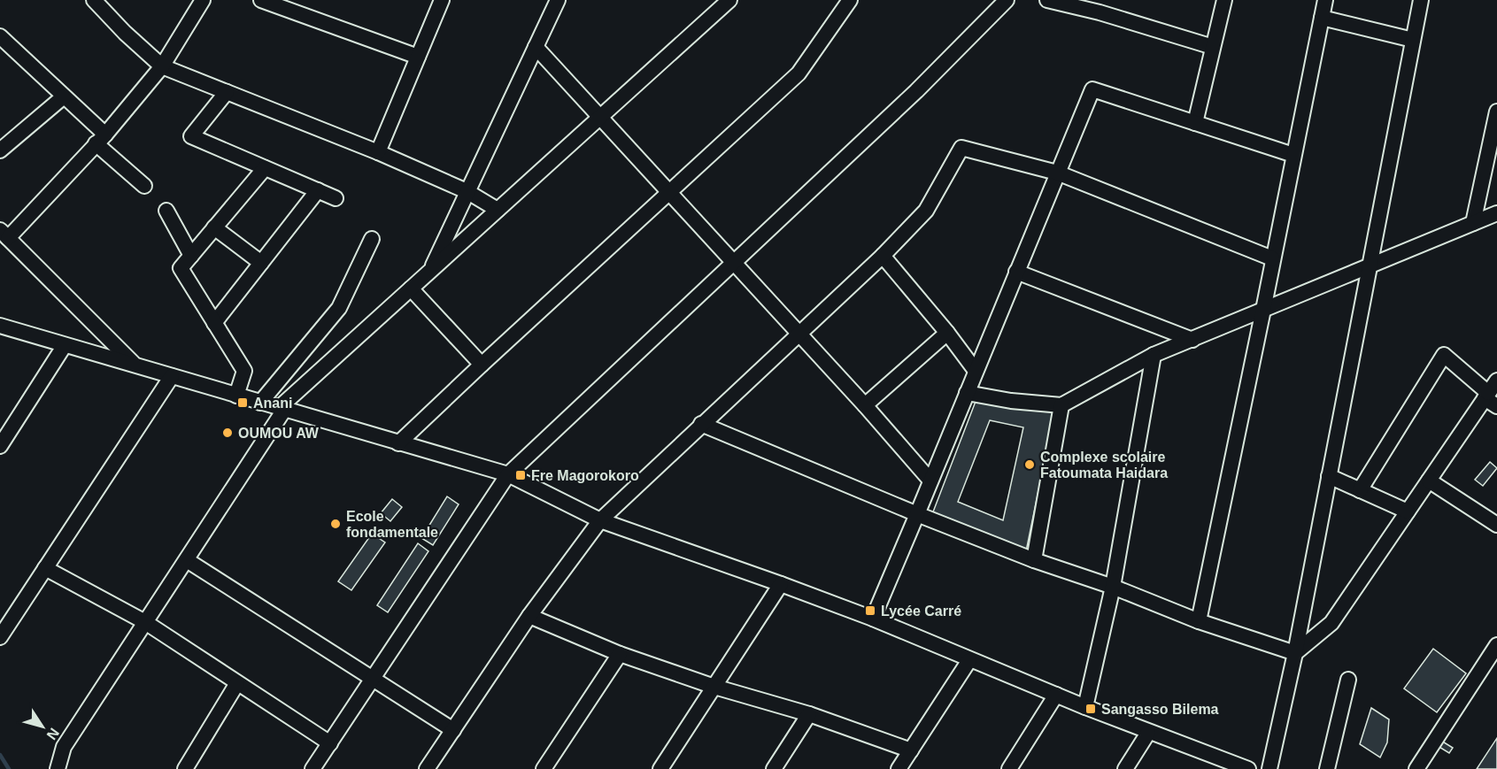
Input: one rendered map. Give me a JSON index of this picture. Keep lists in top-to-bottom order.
{
  "places": {
    "transit": [
      "Anani",
      "Fre Magorokoro",
      "Lycée Carré",
      "Sangasso Bilema"
    ],
    "other": ["OUMOU AW", "Complexe scolaire Fatoumata Haidara", "Ecole fondamentale"]
  },
  "north": "bottom right"
}
